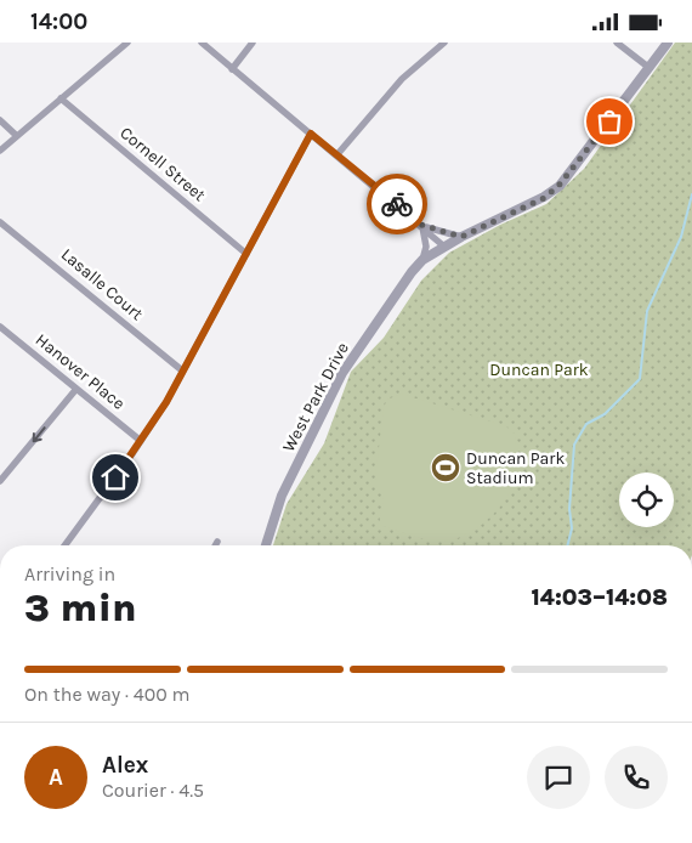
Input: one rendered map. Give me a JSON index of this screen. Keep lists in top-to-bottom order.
{
  "streets": {
    "street": [
      "Cornell Street",
      "Lasalle Court",
      "Hanover Place",
      "West Park Drive"
    ]
  },
  "parks": ["Duncan Park"],
  "places": {
    "sports": ["Duncan Park Stadium"]
  },
  "page": {
    "status": "14:00",
    "heading": ["3 min", "Arriving in", "14:03–14:08"],
    "panel": ["Alex", "Courier · 4.5"],
    "bar": "On the way · 400 m",
    "round": "A"
  }
}
